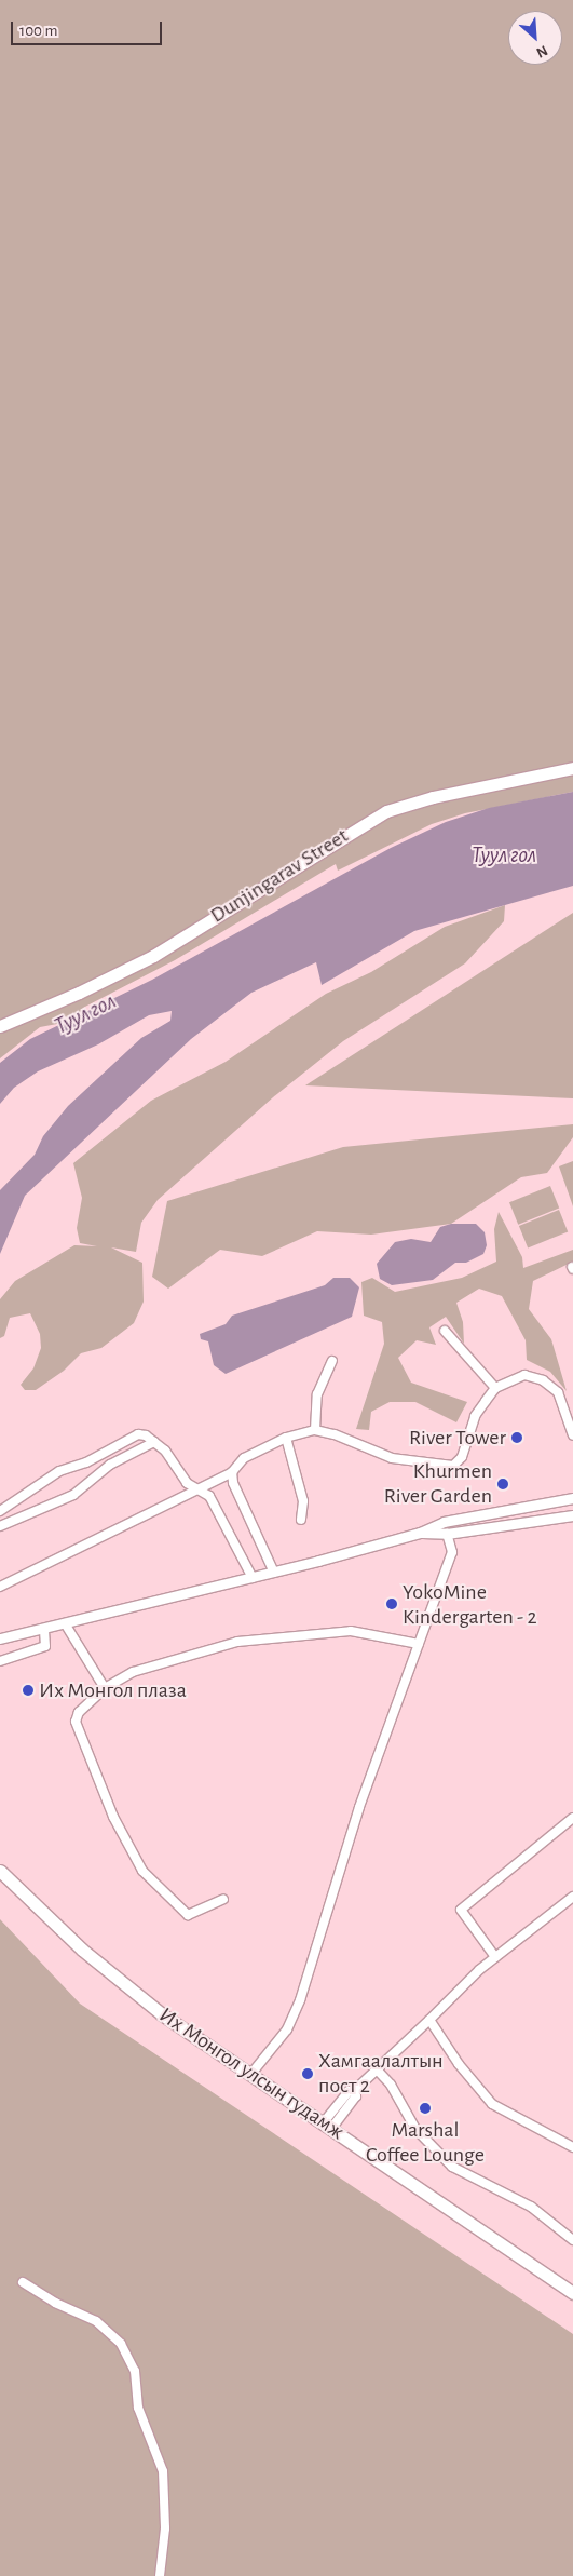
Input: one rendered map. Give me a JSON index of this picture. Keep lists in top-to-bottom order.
{
  "streets": {
    "main road": ["Dunjingarav Street", "Их Монгол улсын гудамж"]
  },
  "water": ["Туул гол"],
  "places": [
    "River Tower",
    "Khurmen River Garden",
    "YokoMine Kindergarten - 2",
    "Их Монгол плаза",
    "Хамгаалалтын пост 2",
    "Marshal Coffee Lounge"
  ],
  "scale_bar": "100 m",
  "north": "bottom right"
}
